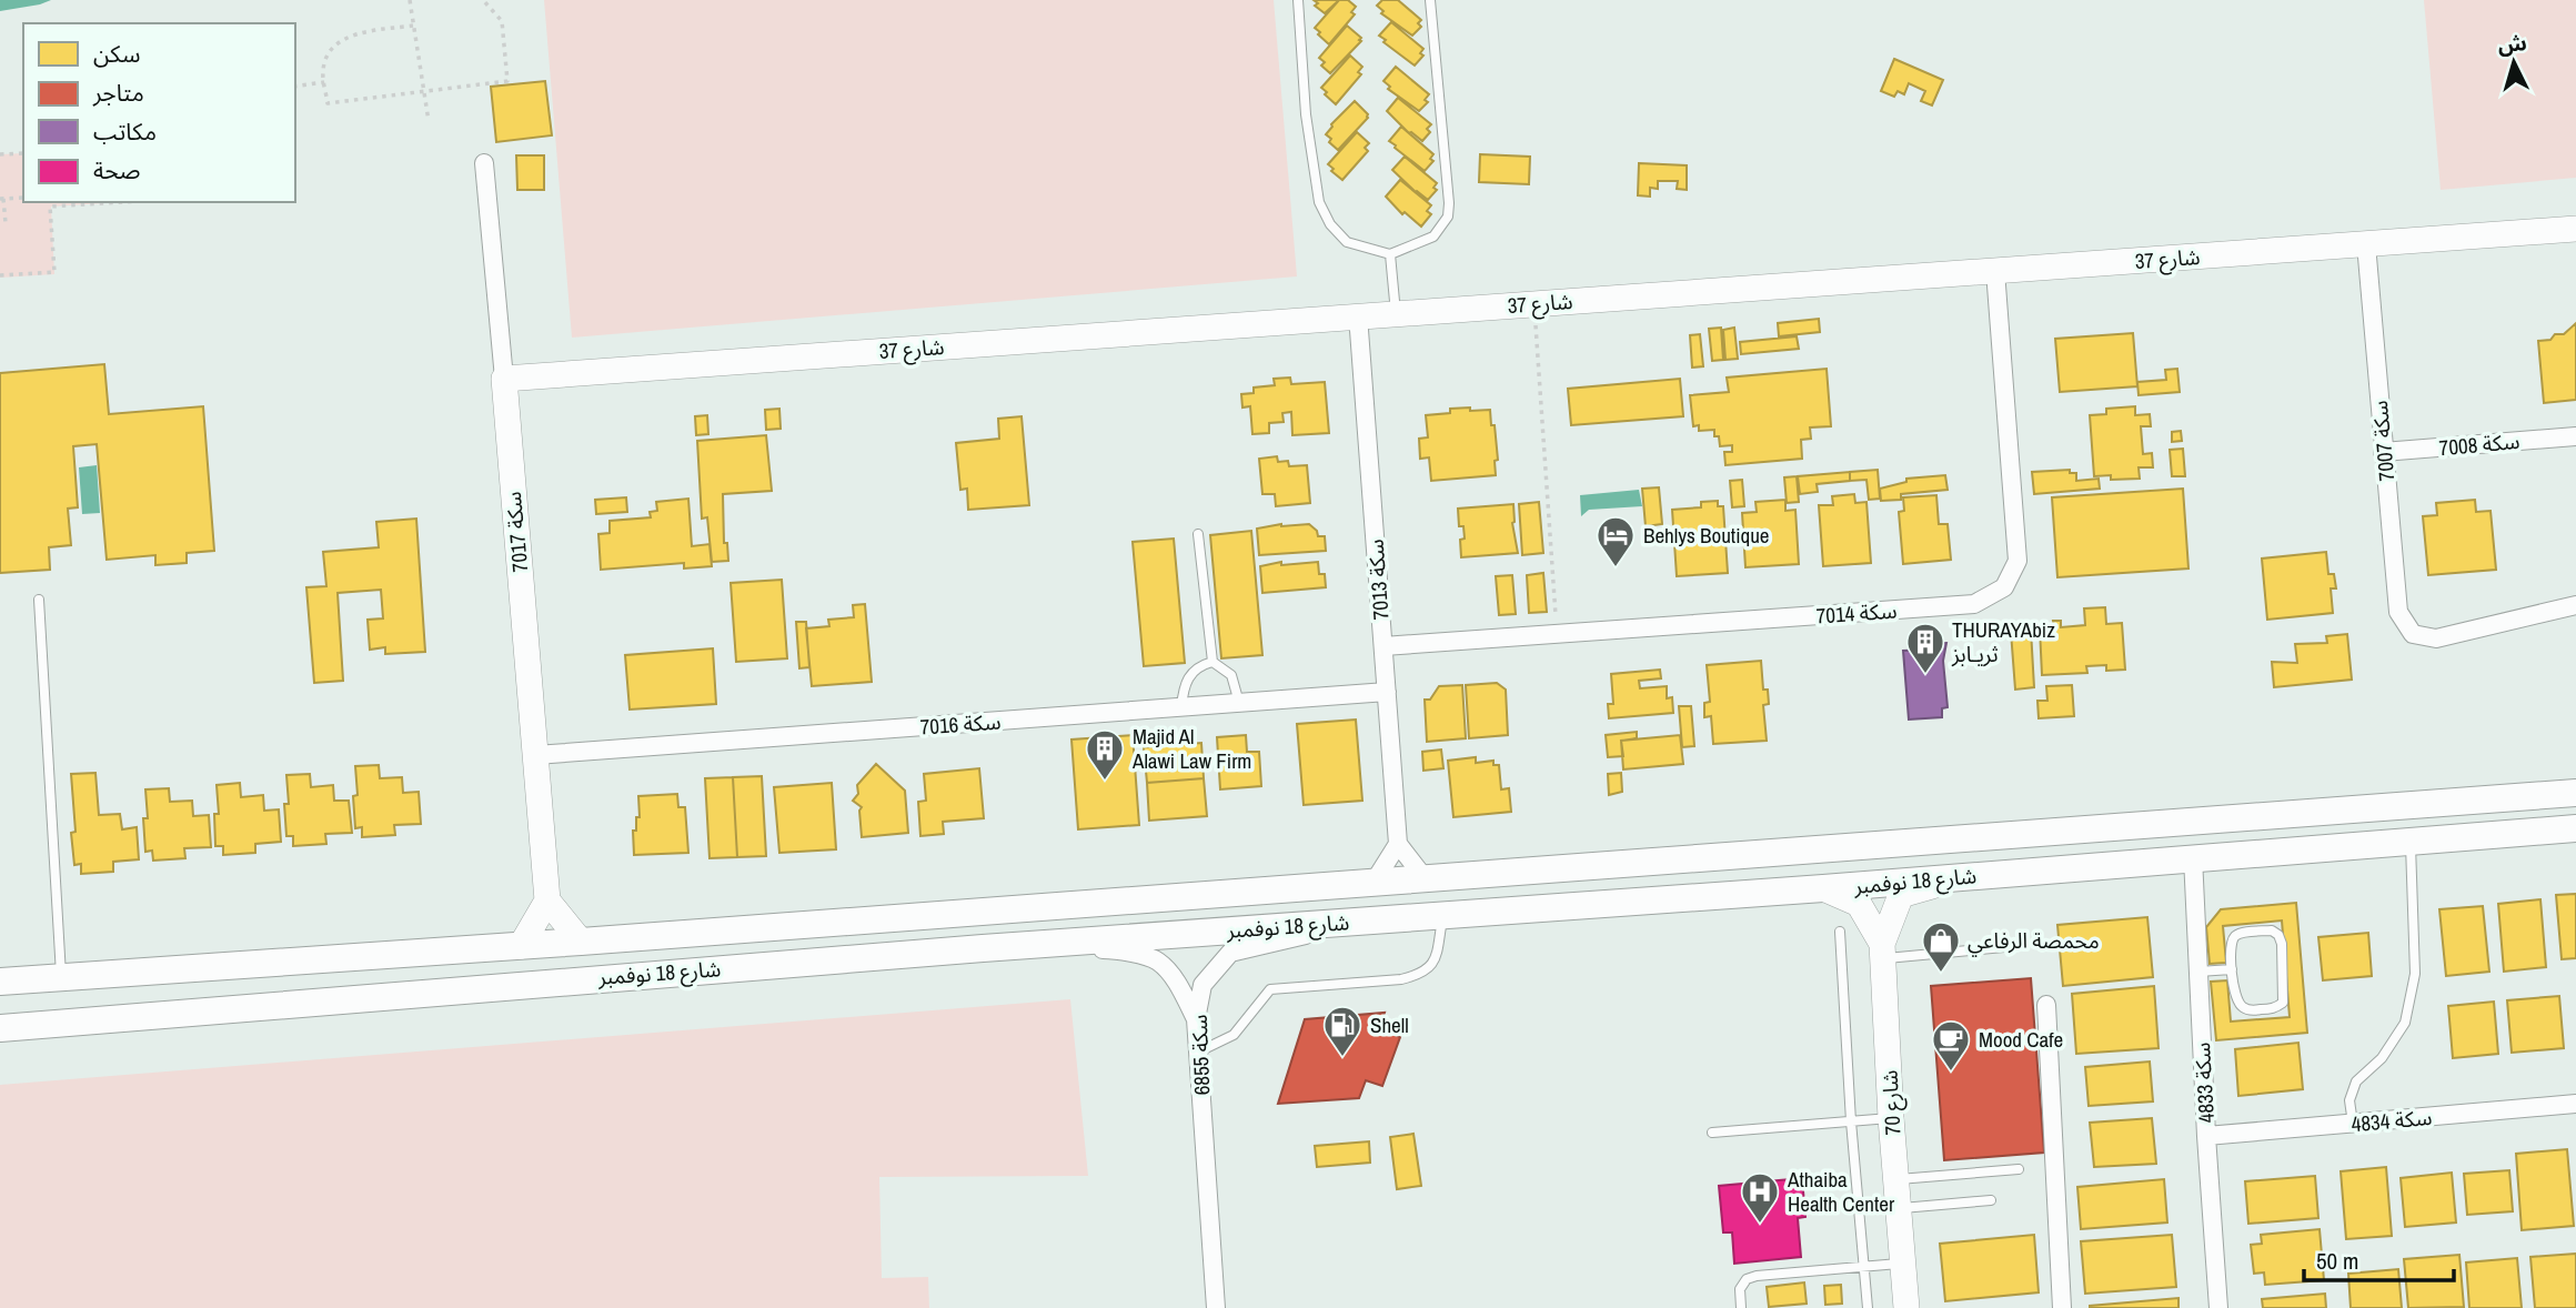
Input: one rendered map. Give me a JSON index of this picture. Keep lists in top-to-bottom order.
{
  "streets": {
    "main road": ["شارع 18 نوفمبر"],
    "street": [
      "شارع 37",
      "سكة 7007",
      "سكة 7008",
      "سكة 7017",
      "سكة 7013",
      "سكة 7014",
      "سكة 7016",
      "سكة 6855",
      "سكة 4833",
      "شارع 70",
      "سكة 4834"
    ]
  },
  "crossings": [
    ["شارع 37", "سكة 7007"],
    ["شارع 37", "سكة 7017"],
    ["شارع 37", "سكة 7013"],
    ["شارع 37", "سكة 7014"],
    ["سكة 7007", "سكة 7008"],
    ["سكة 7017", "سكة 7016"],
    ["سكة 7013", "سكة 7014"],
    ["سكة 7013", "سكة 7016"],
    ["شارع 18 نوفمبر", "سكة 6855"],
    ["شارع 18 نوفمبر", "سكة 4833"],
    ["شارع 18 نوفمبر", "شارع 70"],
    ["سكة 4833", "سكة 4834"]
  ],
  "places": {
    "hotel": ["Behlys Boutique"],
    "building": ["THURAYAbiz ثريـابز", "Majid Al Alawi Law Firm"],
    "shop": ["محمصة الرفاعي"],
    "fuel station": ["Shell"],
    "cafe": ["Mood Cafe"],
    "hospital": ["Athaiba Health Center"]
  },
  "legend": [
    "سكن",
    "متاجر",
    "مكاتب",
    "صحة"
  ],
  "scale_bar": "50 m",
  "north": "top"
}
